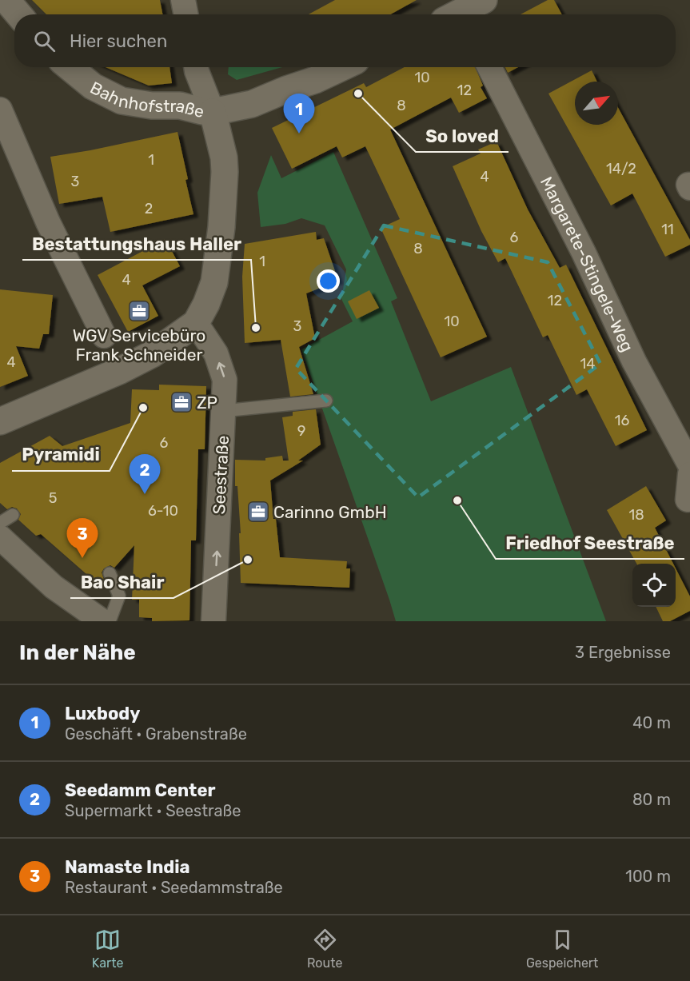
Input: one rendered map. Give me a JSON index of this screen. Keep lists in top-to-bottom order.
{
  "streets": {
    "main road": ["Bahnhofstraße"],
    "street": ["Margarete-Stingele-Weg", "Seestraße"]
  },
  "one_way": ["Seestraße"],
  "places": {
    "other": [
      "So loved",
      "Bestattungshaus Haller",
      "Pyramidi",
      "Friedhof Seestraße",
      "Bao Shair"
    ],
    "office": ["WGV Servicebüro Frank Schneider", "ZP", "Carinno GmbH"]
  },
  "house_numbers": [
    "10",
    "12",
    "8",
    "1",
    "14/2",
    "4",
    "3",
    "2",
    "11",
    "6",
    "8",
    "1",
    "4",
    "12",
    "10",
    "3",
    "4",
    "14",
    "16",
    "9",
    "6",
    "5",
    "6-10",
    "18"
  ],
  "north": "top right",
  "page": {
    "search": "Hier suchen",
    "pins": ["1", "2", "3"],
    "heading": ["In der Nähe", "3 Ergebnisse"],
    "list": [
      {
        "mark": "1",
        "name": "Luxbody",
        "note": "Geschäft · Grabenstraße",
        "value": "40 m"
      },
      {
        "mark": "2",
        "name": "Seedamm Center",
        "note": "Supermarkt · Seestraße",
        "value": "80 m"
      },
      {
        "mark": "3",
        "name": "Namaste India",
        "note": "Restaurant · Seedammstraße",
        "value": "100 m"
      }
    ],
    "nav": ["Karte", "Route", "Gespeichert"]
  }
}
